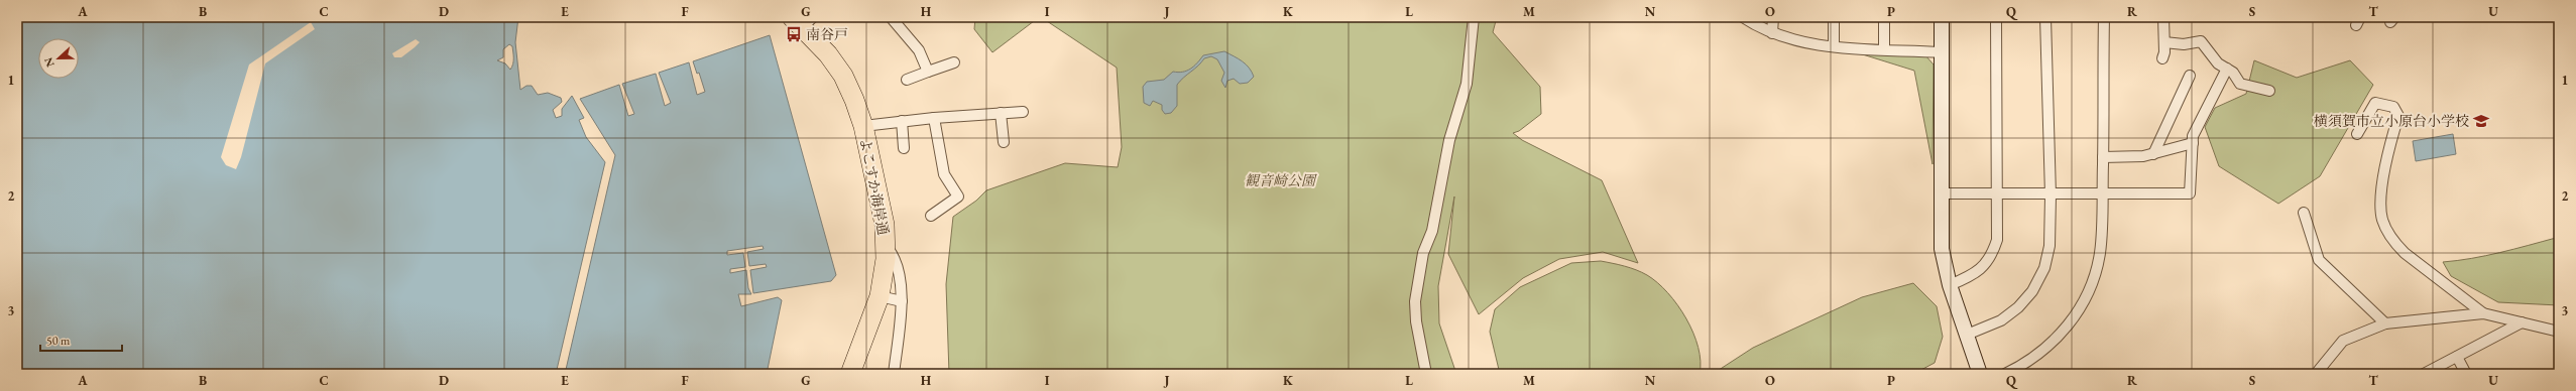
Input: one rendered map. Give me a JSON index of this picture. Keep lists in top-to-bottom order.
{
  "streets": {
    "highway": ["よこすか海岸通"]
  },
  "parks": ["観音崎公園"],
  "places": {
    "bus stop": ["南谷戸"],
    "school or university": ["横須賀市立小原台小学校"]
  },
  "scale_bar": "50 m",
  "north": "left",
  "grid": {
    "columns": [
      "A",
      "B",
      "C",
      "D",
      "E",
      "F",
      "G",
      "H",
      "I",
      "J",
      "K",
      "L",
      "M",
      "N",
      "O",
      "P",
      "Q",
      "R",
      "S",
      "T",
      "U"
    ],
    "rows": ["1", "2", "3"]
  }
}
